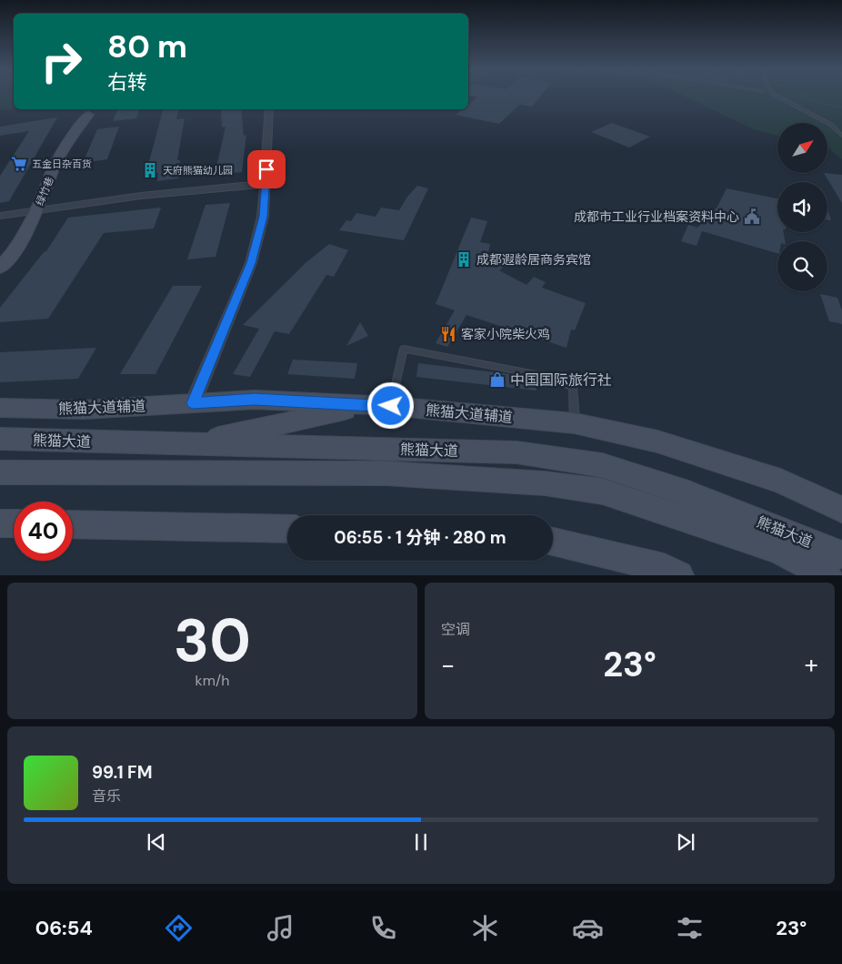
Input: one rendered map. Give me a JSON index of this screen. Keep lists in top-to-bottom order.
{
  "streets": {
    "street": ["绿竹巷", "熊猫大道辅道", "熊猫大道"]
  },
  "places": {
    "supermarket": ["五金日杂百货"],
    "building": ["天府熊猫幼儿园", "成都遐龄居商务宾馆"],
    "public building": ["成都市工业行业档案资料中心"],
    "restaurant": ["客家小院柴火鸡"],
    "shop": ["中国国际旅行社"]
  },
  "north": "top right",
  "page": {
    "turn": ["80 m", "右转"],
    "limit": "40",
    "trip": "06:55 · 1 分钟 · 280 m",
    "tile": [
      ["30", "km/h"],
      "空调"
    ],
    "heat": ["−", "23°", "+"],
    "song": ["99.1 FM", "音乐"],
    "tabs": ["06:54", "23°"]
  }
}
